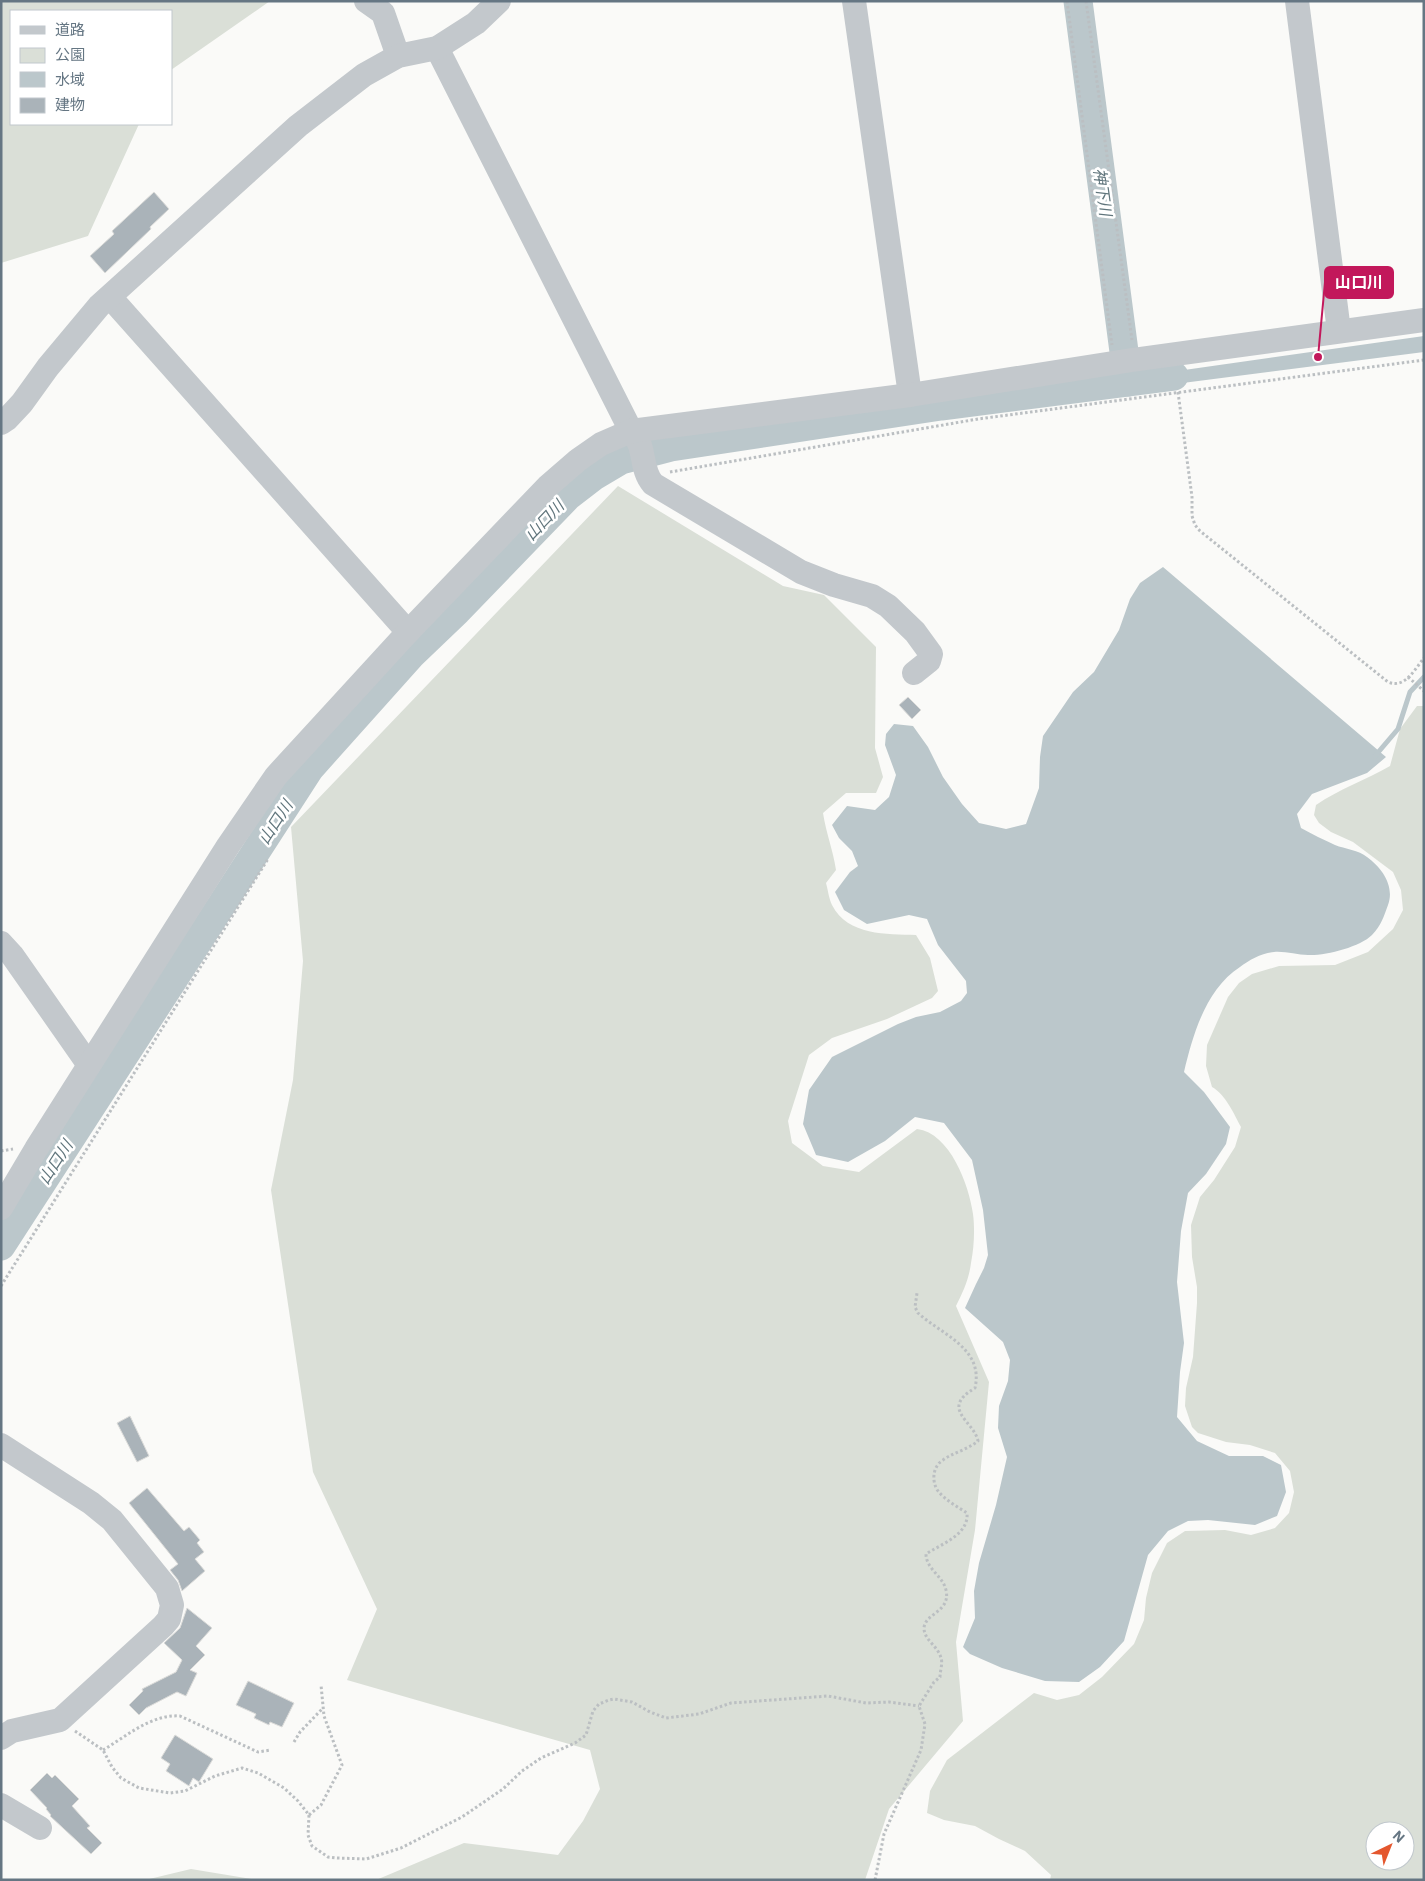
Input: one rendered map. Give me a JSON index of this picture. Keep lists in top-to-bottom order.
{
  "water": ["神下川", "山口川"],
  "places": ["山口川"],
  "legend": [
    "道路",
    "公園",
    "水域",
    "建物"
  ],
  "north": "top right"
}
